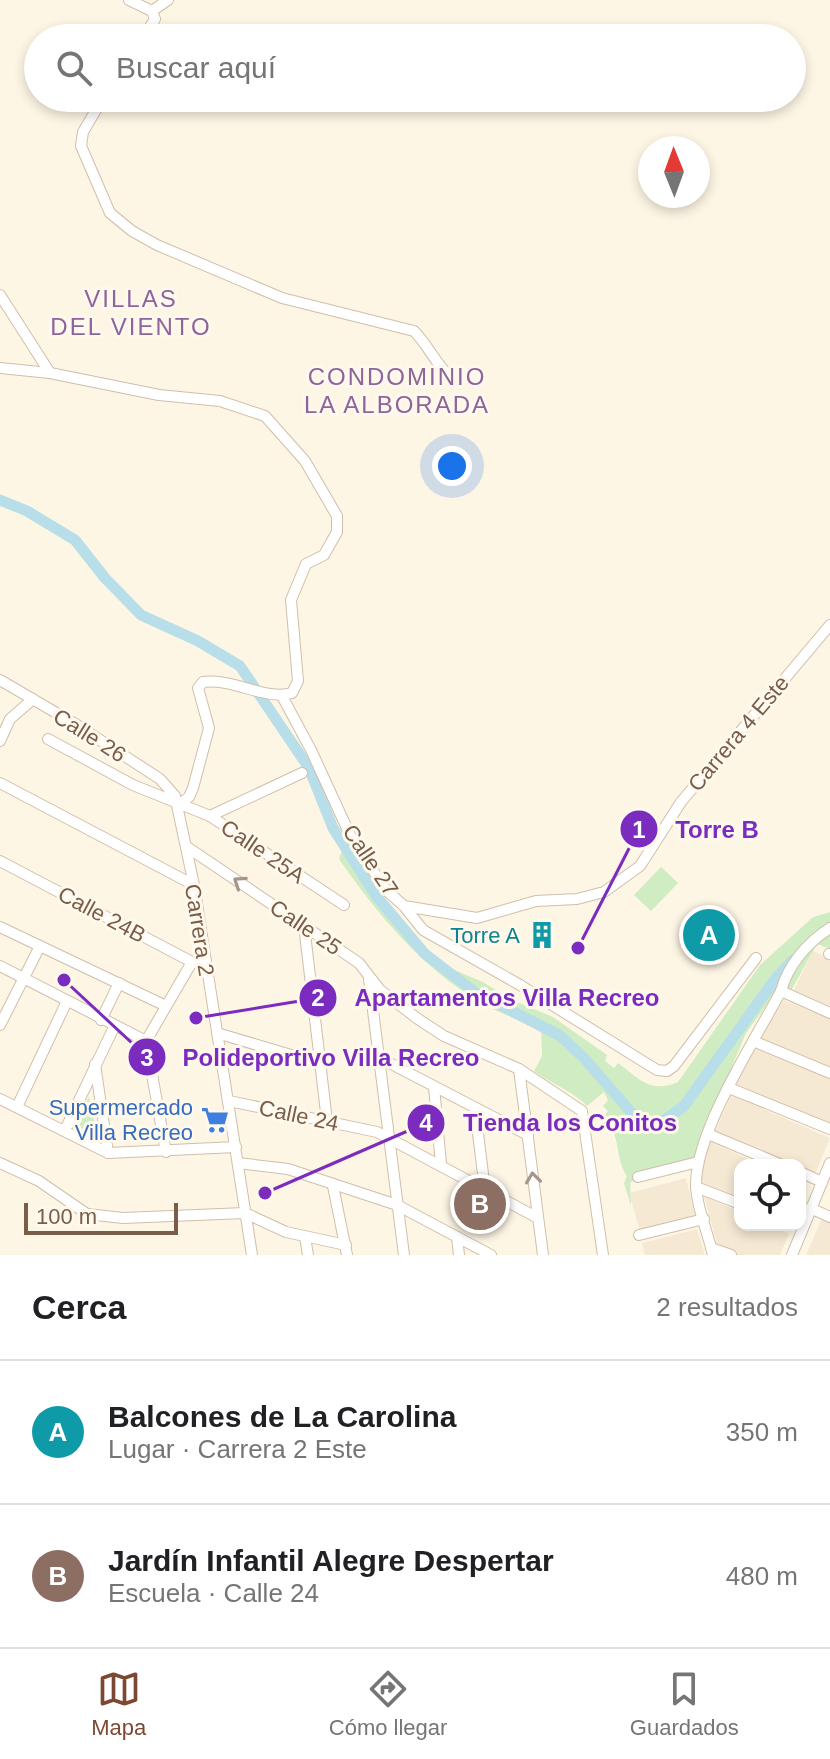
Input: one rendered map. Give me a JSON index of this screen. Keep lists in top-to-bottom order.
{
  "streets": {
    "street": [
      "Carrera 4 Este",
      "Calle 26",
      "Calle 25A",
      "Calle 27",
      "Calle 24B",
      "Calle 25",
      "Carrera 2",
      "Calle 24"
    ]
  },
  "crossings": [
    ["Carrera 4 Este", "Calle 27"],
    ["Calle 26", "Calle 25A"],
    ["Calle 26", "Carrera 2"],
    ["Calle 25A", "Carrera 2"],
    ["Calle 24B", "Carrera 2"],
    ["Calle 25", "Carrera 2"],
    ["Carrera 2", "Calle 24"]
  ],
  "districts": ["VILLAS DEL VIENTO", "CONDOMINIO LA ALBORADA"],
  "places": {
    "building": ["Torre A"],
    "other": [
      "Torre B",
      "Polideportivo Villa Recreo",
      "Apartamentos Villa Recreo",
      "Tienda los Conitos"
    ],
    "supermarket": ["Supermercado Villa Recreo"]
  },
  "scale_bar": "100 m",
  "north": "top",
  "page": {
    "search": "Buscar aquí",
    "pins": ["A", "B"],
    "scale": "100 m",
    "heading": ["Cerca", "2 resultados"],
    "list": [
      {
        "mark": "A",
        "name": "Balcones de La Carolina",
        "note": "Lugar · Carrera 2 Este",
        "value": "350 m"
      },
      {
        "mark": "B",
        "name": "Jardín Infantil Alegre Despertar",
        "note": "Escuela · Calle 24",
        "value": "480 m"
      }
    ],
    "nav": ["Mapa", "Cómo llegar", "Guardados"]
  }
}
